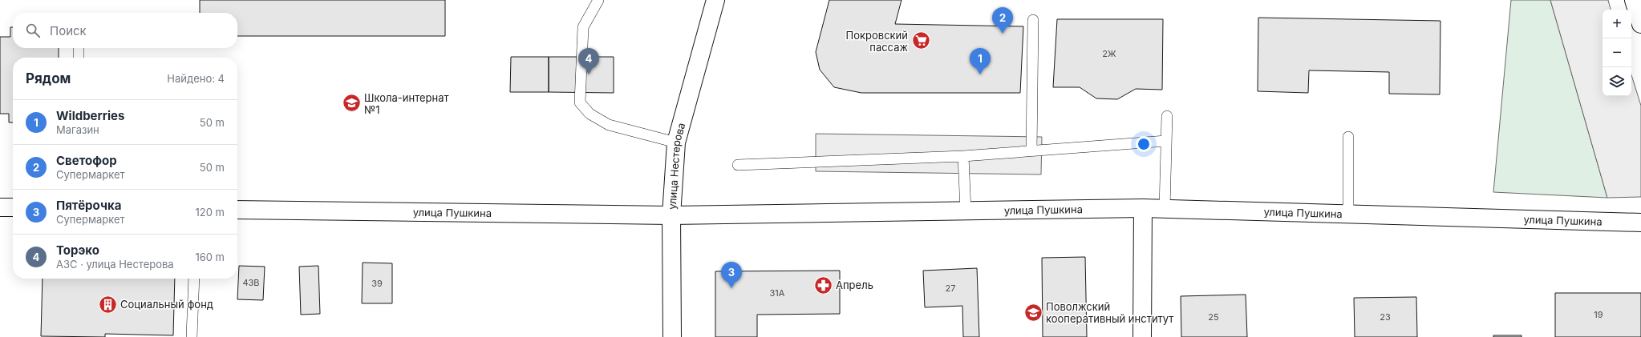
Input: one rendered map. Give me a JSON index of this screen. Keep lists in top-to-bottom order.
{
  "streets": {
    "street": ["улица Нестерова", "улица Пушкина"]
  },
  "crossings": [
    ["улица Нестерова", "улица Пушкина"]
  ],
  "places": {
    "supermarket": ["Покровский пассаж"],
    "school or university": ["Школа-интернат №1", "Поволжский кооперативный институт"],
    "pharmacy": ["Апрель"],
    "building": ["Социальный фонд"]
  },
  "house_numbers": [
    "2Ж",
    "43В",
    "39",
    "27",
    "31А",
    "19",
    "25",
    "23"
  ],
  "page": {
    "pins": [
      "2",
      "1",
      "4",
      "3"
    ],
    "map_buttons": ["+", "−"],
    "search": "Поиск",
    "heading": ["Рядом", "Найдено: 4"],
    "list": [
      {
        "mark": "1",
        "name": "Wildberries",
        "note": "Магазин",
        "value": "50 m"
      },
      {
        "mark": "2",
        "name": "Светофор",
        "note": "Супермаркет",
        "value": "50 m"
      },
      {
        "mark": "3",
        "name": "Пятёрочка",
        "note": "Супермаркет",
        "value": "120 m"
      },
      {
        "mark": "4",
        "name": "Торэко",
        "note": "АЗС · улица Нестерова",
        "value": "160 m"
      }
    ]
  }
}
